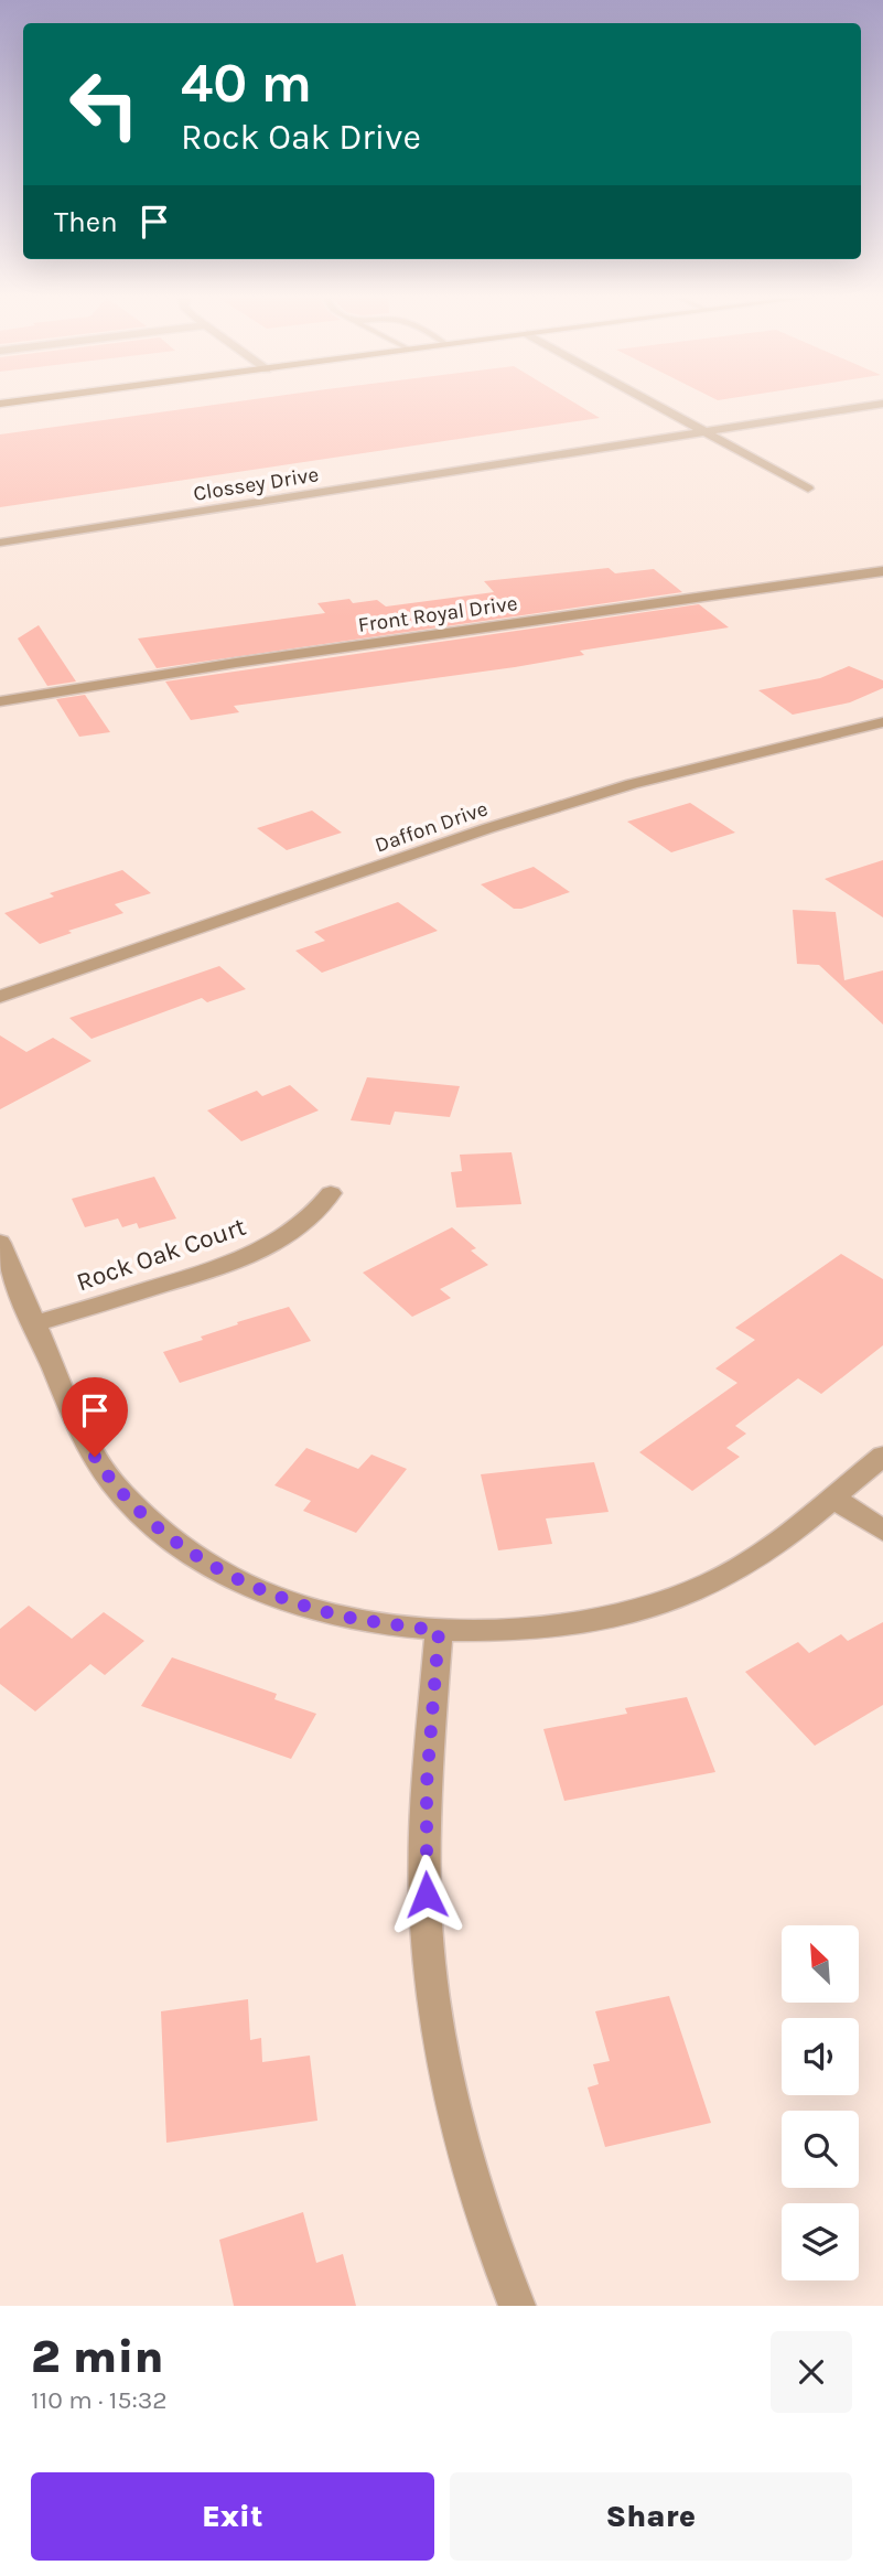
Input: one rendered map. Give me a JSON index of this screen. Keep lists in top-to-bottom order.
{
  "streets": {
    "street": [
      "Clossey Drive",
      "Front Royal Drive",
      "Daffon Drive",
      "Rock Oak Court"
    ]
  },
  "north": "top left",
  "page": {
    "turn": ["40 m", "Rock Oak Drive"],
    "then": "Then",
    "heading": ["2 min", "110 m · 15:32"],
    "buttons": ["Exit", "Share"]
  }
}
